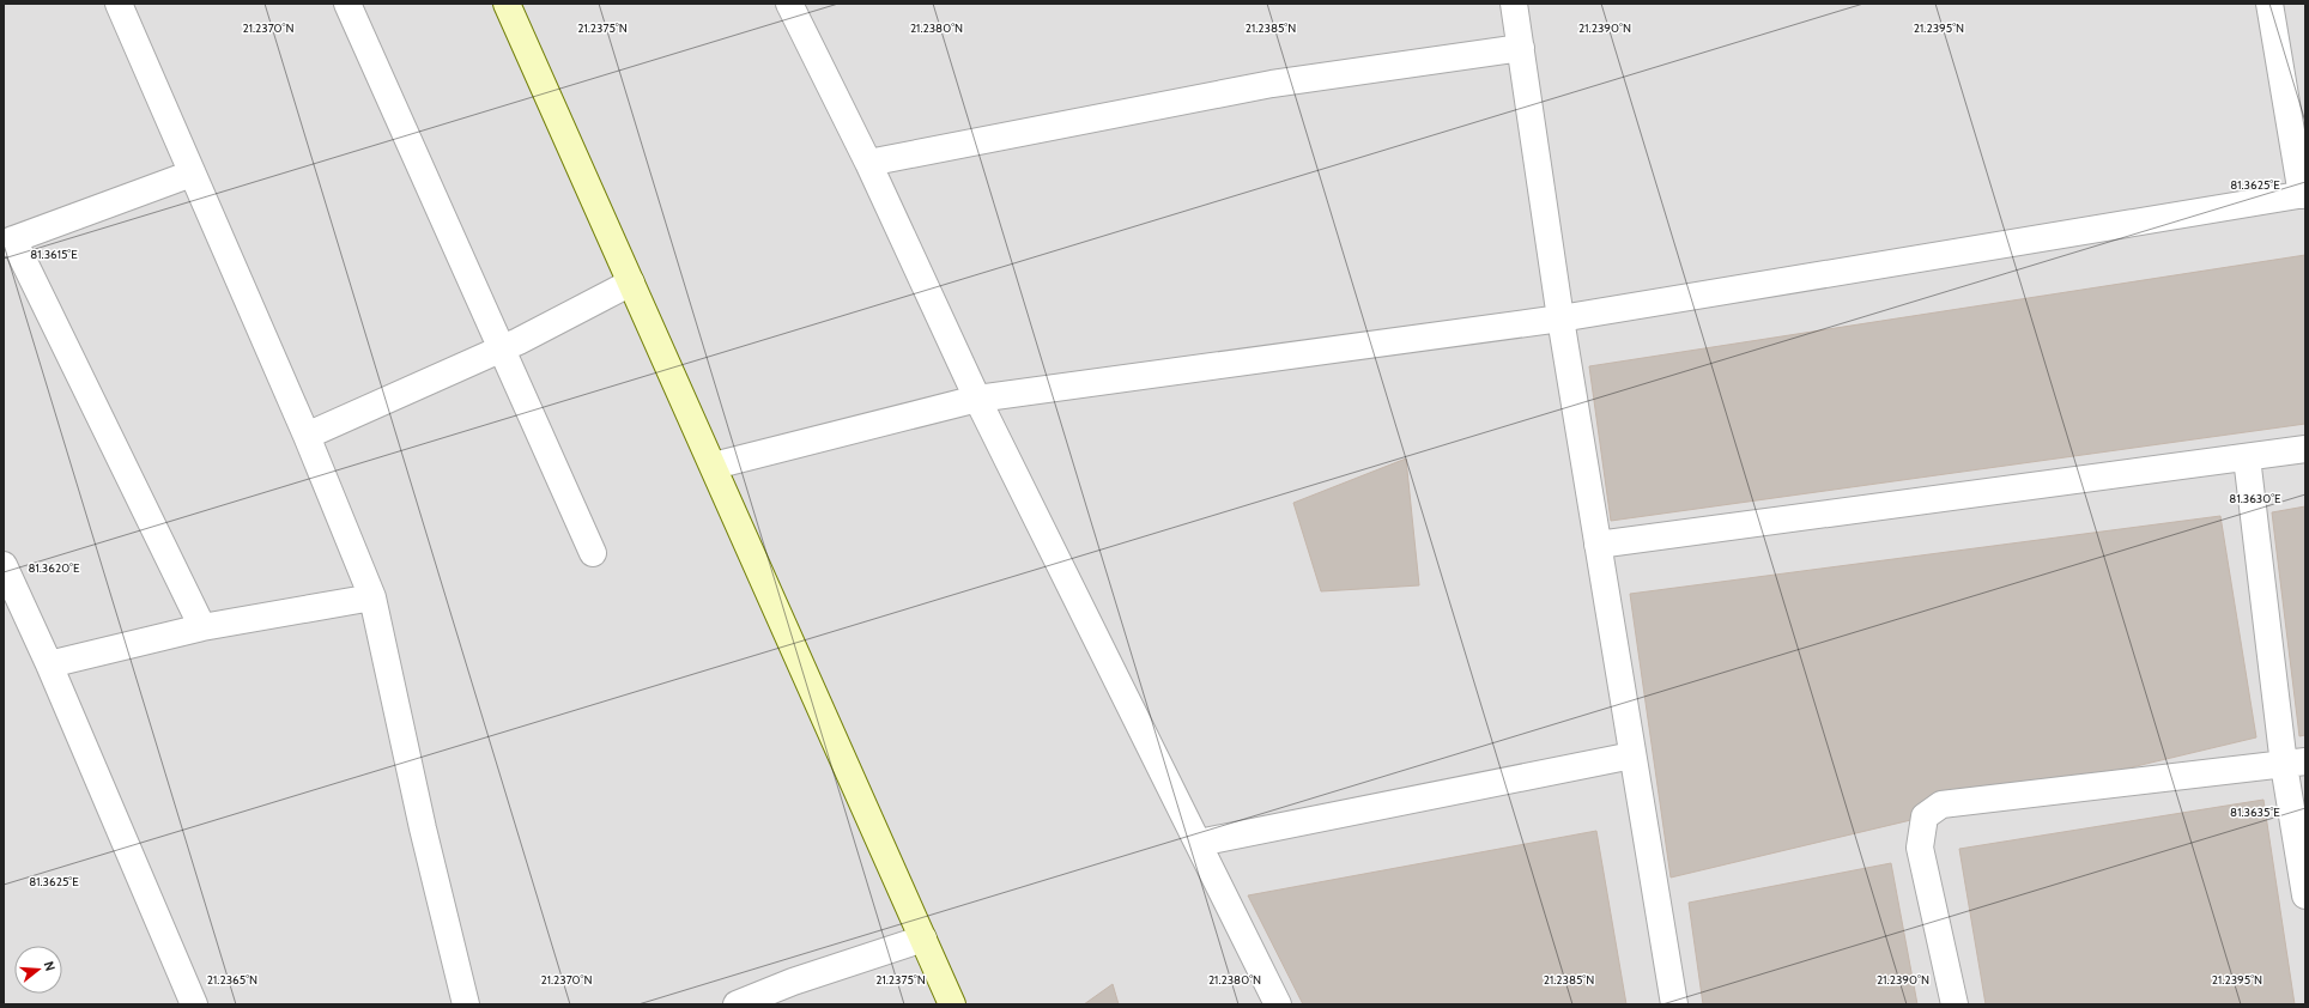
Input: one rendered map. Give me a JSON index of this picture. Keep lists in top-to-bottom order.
{
  "north": "right",
  "coordinates": [
    "21.2370°N",
    "21.2375°N",
    "21.2380°N",
    "21.2385°N",
    "21.2390°N",
    "21.2395°N",
    "81.3625°E",
    "81.3615°E",
    "81.3630°E",
    "81.3620°E",
    "81.3635°E",
    "21.2365°N"
  ]
}
